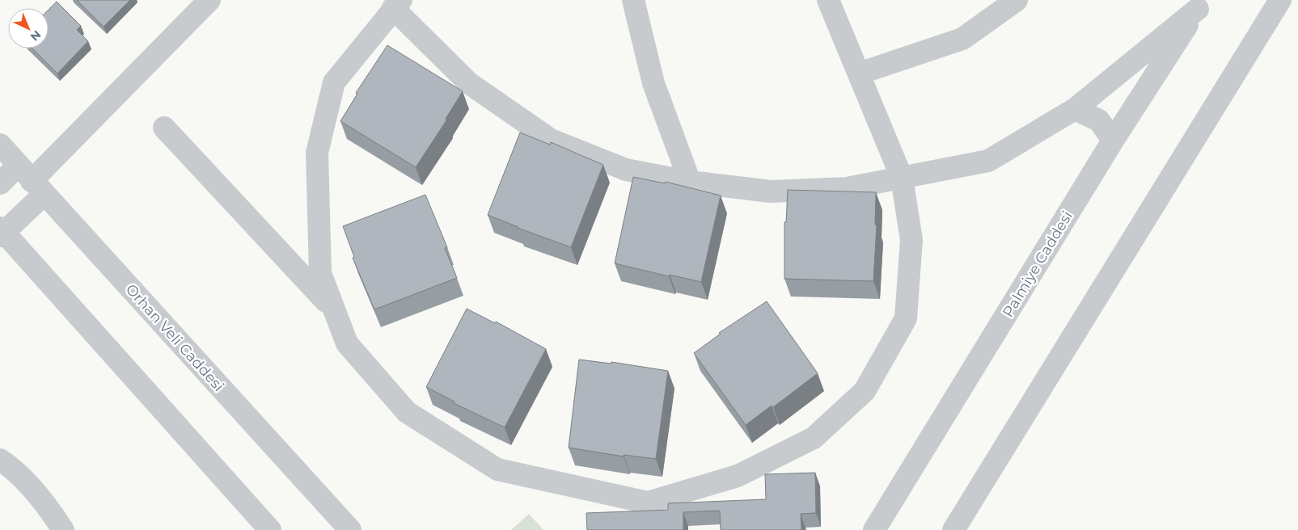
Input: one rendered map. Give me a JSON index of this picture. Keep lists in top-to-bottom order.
{
  "streets": {
    "street": ["Palmiye Caddesi", "Orhan Veli Caddesi"]
  },
  "north": "bottom right"
}
